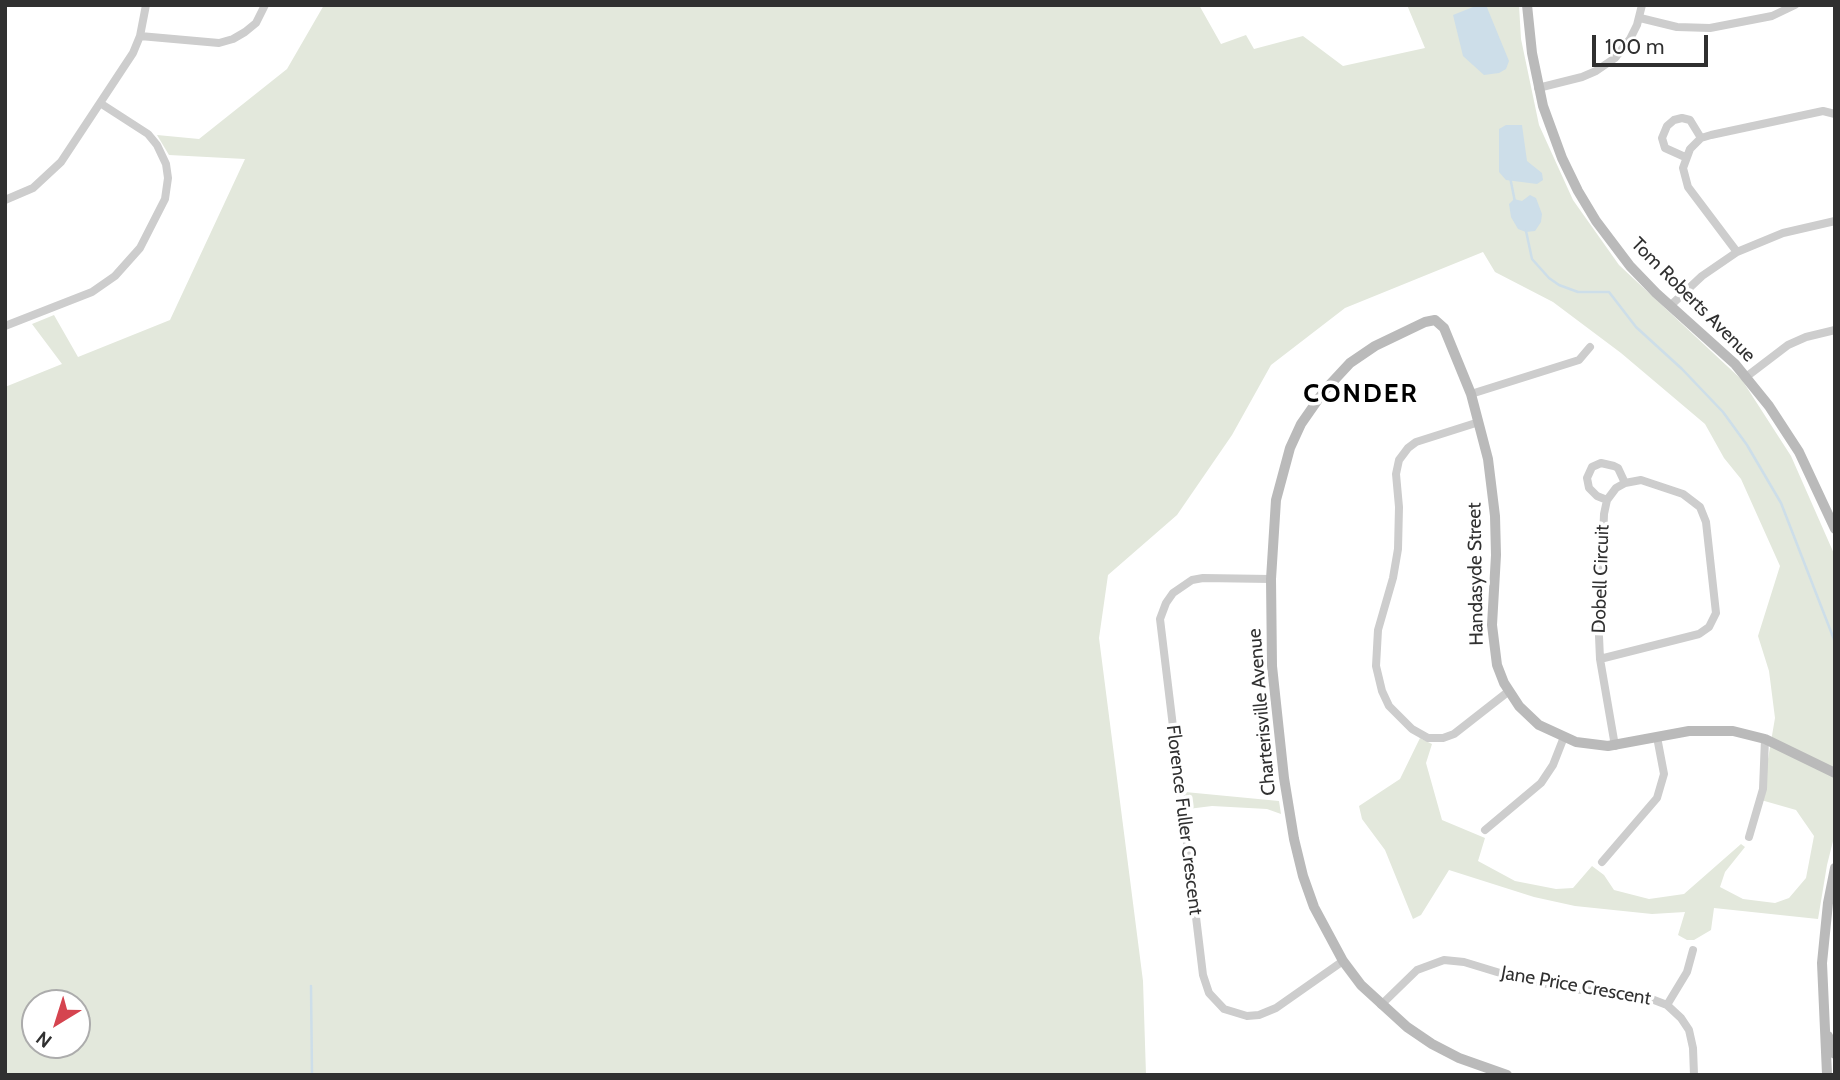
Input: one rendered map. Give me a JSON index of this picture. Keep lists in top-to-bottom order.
{
  "streets": {
    "street": [
      "Tom Roberts Avenue",
      "Handasyde Street",
      "Dobell Circuit",
      "Charterisville Avenue",
      "Florence Fuller Crescent",
      "Jane Price Crescent"
    ]
  },
  "crossings": [
    ["Handasyde Street", "Dobell Circuit"],
    ["Handasyde Street", "Charterisville Avenue"],
    ["Charterisville Avenue", "Florence Fuller Crescent"],
    ["Charterisville Avenue", "Jane Price Crescent"]
  ],
  "districts": ["CONDER"],
  "scale_bar": "100 m",
  "north": "bottom left"
}
